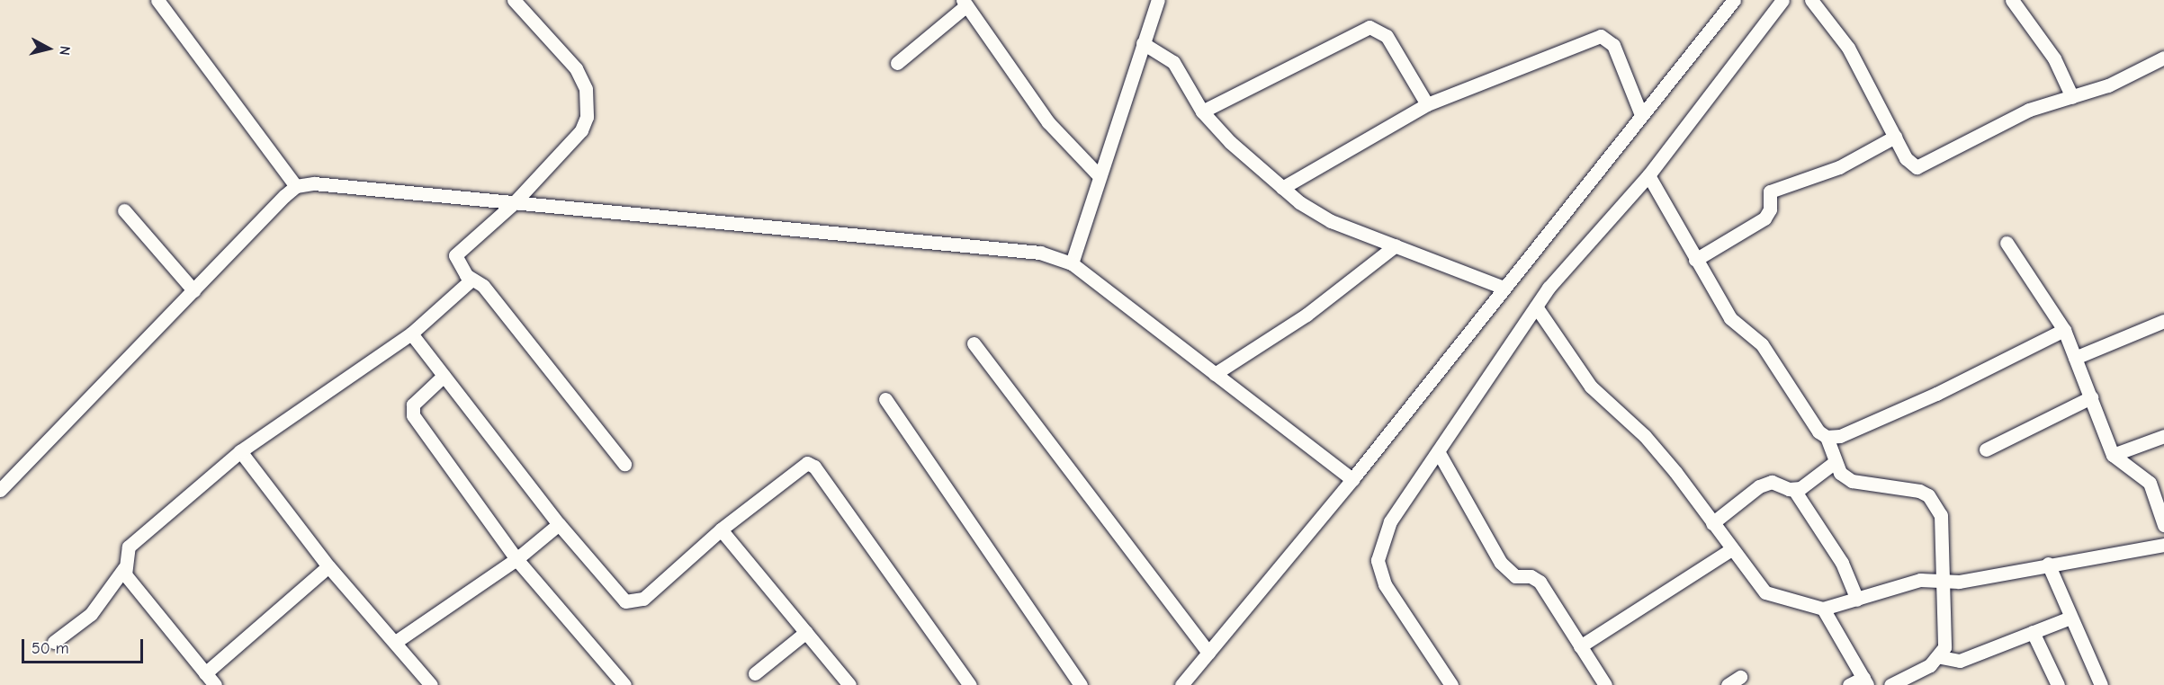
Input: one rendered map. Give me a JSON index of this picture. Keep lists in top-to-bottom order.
{
  "scale_bar": "50 m",
  "north": "right"
}
